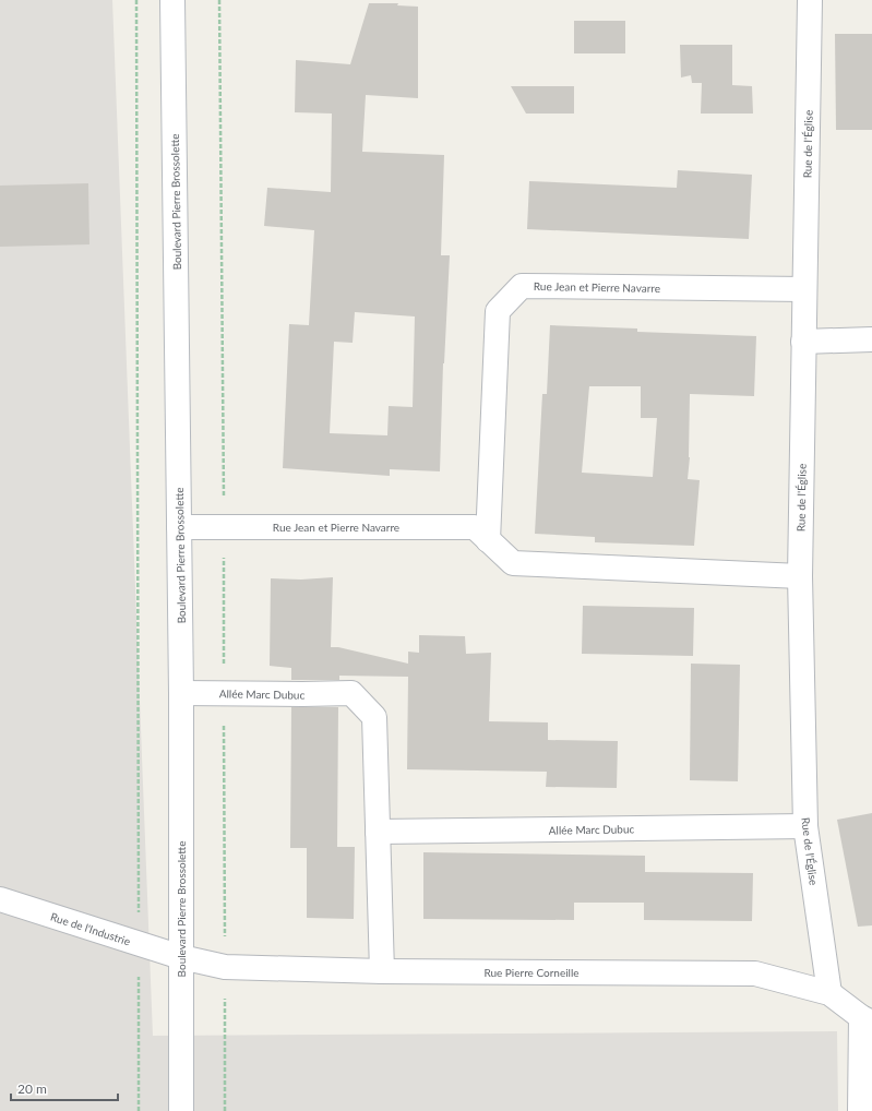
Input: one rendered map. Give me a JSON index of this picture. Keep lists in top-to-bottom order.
{
  "streets": {
    "street": [
      "Rue de l'Église",
      "Boulevard Pierre Brossolette",
      "Rue Jean et Pierre Navarre",
      "Allée Marc Dubuc",
      "Rue de l'Industrie",
      "Rue Pierre Corneille"
    ]
  },
  "crossings": [
    ["Rue de l'Église", "Rue Jean et Pierre Navarre"],
    ["Rue de l'Église", "Allée Marc Dubuc"],
    ["Rue de l'Église", "Rue Pierre Corneille"],
    ["Boulevard Pierre Brossolette", "Rue Jean et Pierre Navarre"],
    ["Boulevard Pierre Brossolette", "Allée Marc Dubuc"],
    ["Boulevard Pierre Brossolette", "Rue de l'Industrie"],
    ["Boulevard Pierre Brossolette", "Rue Pierre Corneille"],
    ["Allée Marc Dubuc", "Rue Pierre Corneille"],
    ["Rue de l'Industrie", "Rue Pierre Corneille"]
  ],
  "scale_bar": "20 m"
}
